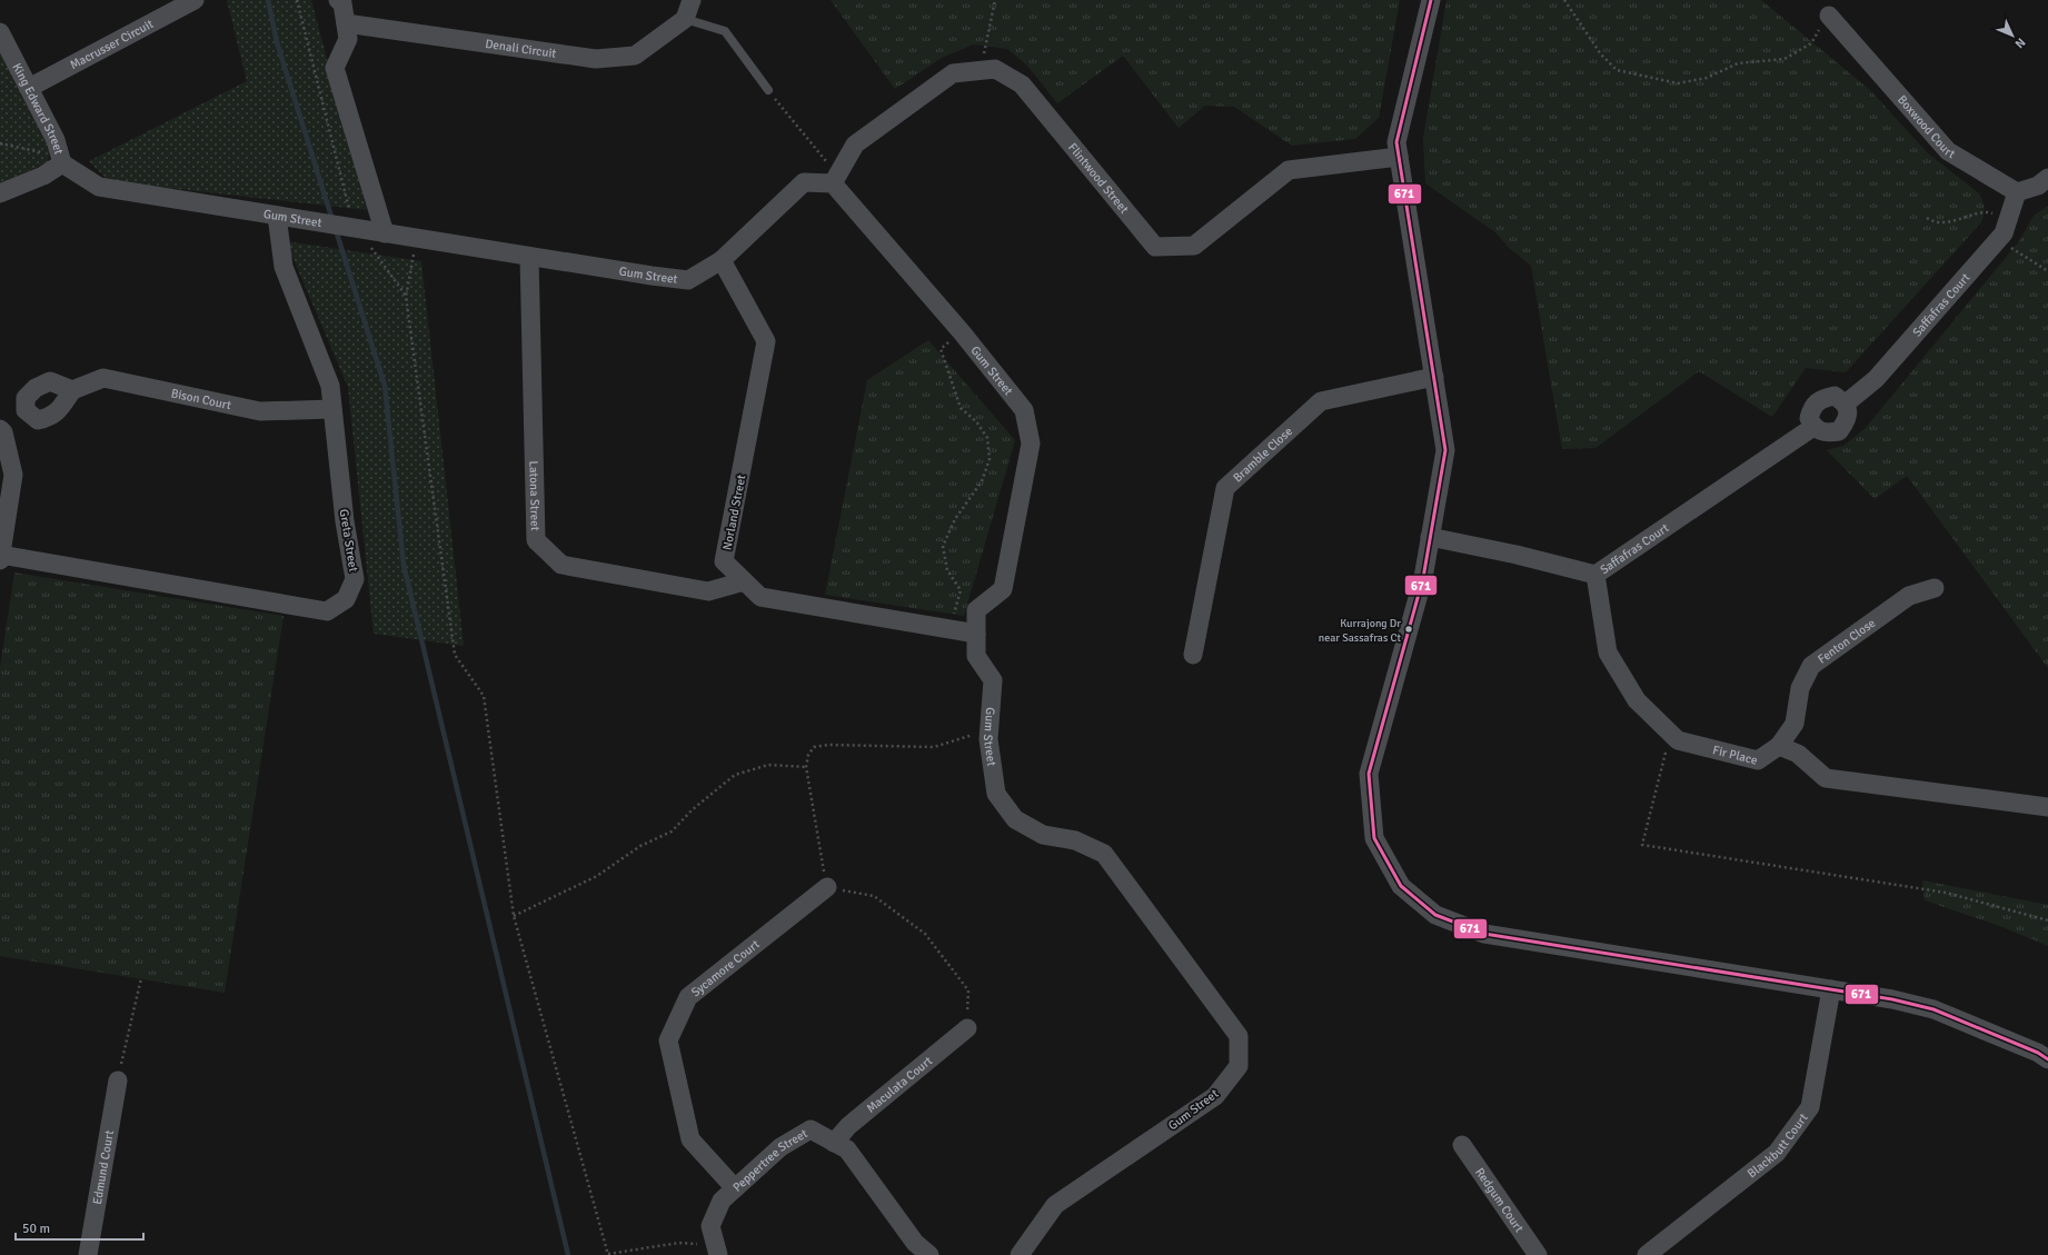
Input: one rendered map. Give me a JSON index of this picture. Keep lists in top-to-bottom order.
{
  "streets": {
    "street": [
      "Macrusser Circuit",
      "Denali Circuit",
      "King Edward Street",
      "Boxwood Court",
      "Flintwood Street",
      "Gum Street",
      "Saffafras Court",
      "Bison Court",
      "Bramble Close",
      "Latona Street",
      "Norland Street",
      "Greta Street",
      "Fenton Close",
      "Fir Place",
      "Sycamore Court",
      "Maculata Court",
      "Blackbutt Court",
      "Peppertree Street",
      "Edmund Court",
      "Redgum Court"
    ]
  },
  "crossings": [
    ["Macrusser Circuit", "King Edward Street"],
    ["King Edward Street", "Gum Street"],
    ["Boxwood Court", "Saffafras Court"],
    ["Flintwood Street", "Gum Street"],
    ["Gum Street", "Latona Street"],
    ["Gum Street", "Norland Street"],
    ["Gum Street", "Greta Street"],
    ["Saffafras Court", "Fir Place"],
    ["Bison Court", "Greta Street"],
    ["Latona Street", "Norland Street"],
    ["Fenton Close", "Fir Place"],
    ["Sycamore Court", "Peppertree Street"],
    ["Maculata Court", "Peppertree Street"]
  ],
  "places": ["Kurrajong Dr near Sassafras Ct"],
  "lines": ["transit line 671"],
  "scale_bar": "50 m",
  "north": "bottom right"
}
